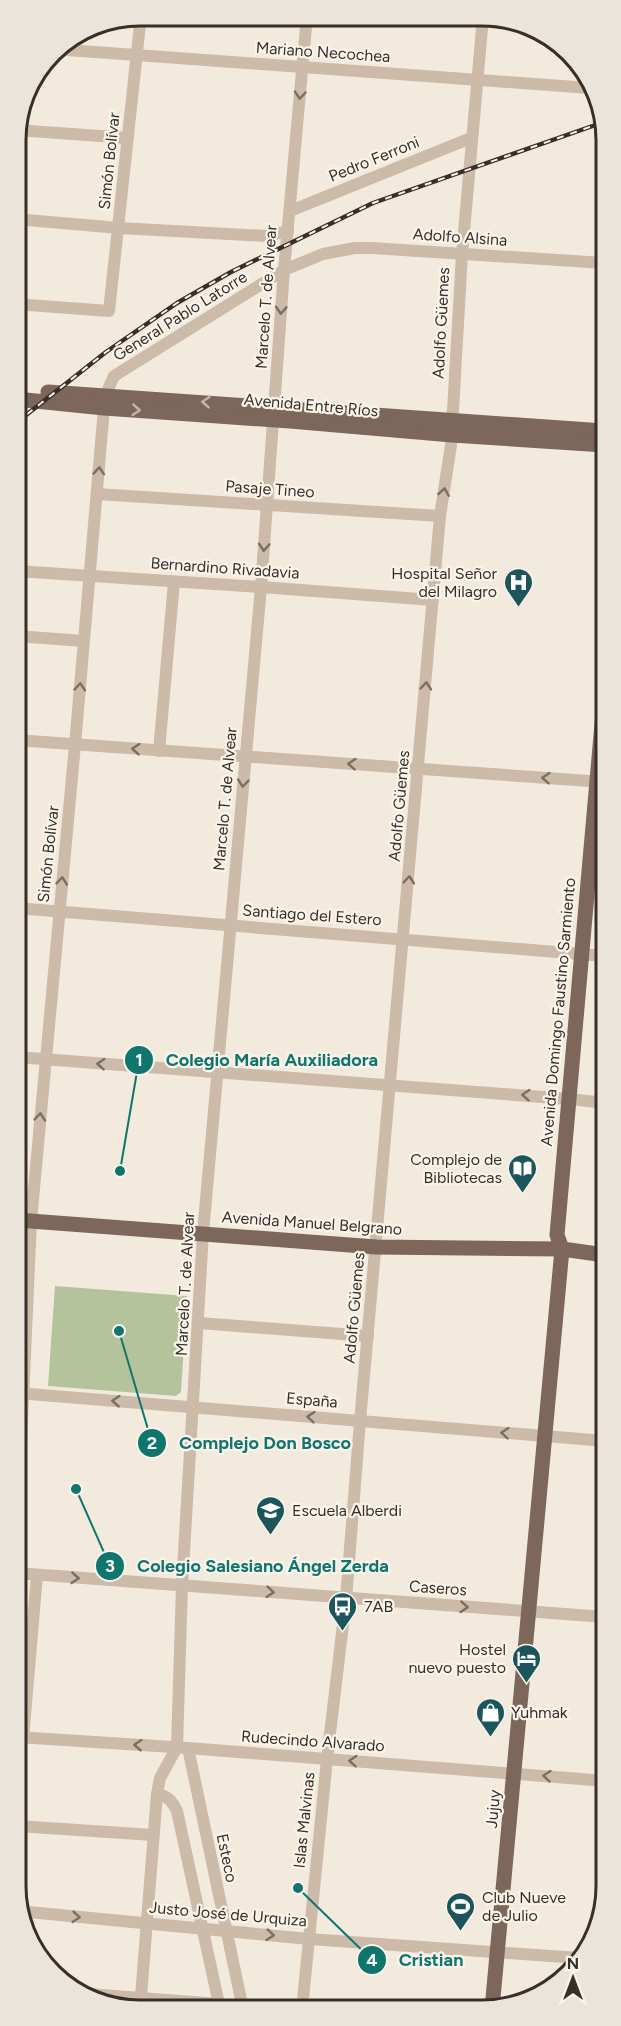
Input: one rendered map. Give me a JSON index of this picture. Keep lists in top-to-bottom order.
{
  "streets": {
    "main road": [
      "Avenida Entre Ríos",
      "Avenida Domingo Faustino Sarmiento",
      "Avenida Manuel Belgrano",
      "Jujuy"
    ],
    "street": [
      "Mariano Necochea",
      "Pedro Ferroni",
      "Simón Bolívar",
      "Adolfo Alsina",
      "Marcelo T. de Alvear",
      "General Pablo Latorre",
      "Adolfo Güemes",
      "Pasaje Tineo",
      "Bernardino Rivadavia",
      "Santiago del Estero",
      "España",
      "Caseros",
      "Rudecindo Alvarado",
      "Islas Malvinas",
      "Esteco",
      "Justo José de Urquiza"
    ]
  },
  "crossings": [
    ["Mariano Necochea", "Simón Bolívar"],
    ["Mariano Necochea", "Marcelo T. de Alvear"],
    ["Mariano Necochea", "Adolfo Güemes"],
    ["Pedro Ferroni", "Marcelo T. de Alvear"],
    ["Pedro Ferroni", "Adolfo Güemes"],
    ["Simón Bolívar", "General Pablo Latorre"],
    ["Simón Bolívar", "Avenida Entre Ríos"],
    ["Simón Bolívar", "Pasaje Tineo"],
    ["Simón Bolívar", "Bernardino Rivadavia"],
    ["Simón Bolívar", "Santiago del Estero"],
    ["Adolfo Alsina", "General Pablo Latorre"],
    ["Adolfo Alsina", "Adolfo Güemes"],
    ["Marcelo T. de Alvear", "General Pablo Latorre"],
    ["Marcelo T. de Alvear", "Avenida Entre Ríos"],
    ["Marcelo T. de Alvear", "Pasaje Tineo"],
    ["Marcelo T. de Alvear", "Bernardino Rivadavia"],
    ["Marcelo T. de Alvear", "Santiago del Estero"],
    ["Marcelo T. de Alvear", "Avenida Manuel Belgrano"],
    ["Marcelo T. de Alvear", "España"],
    ["Marcelo T. de Alvear", "Caseros"],
    ["Marcelo T. de Alvear", "Rudecindo Alvarado"],
    ["Marcelo T. de Alvear", "Esteco"],
    ["General Pablo Latorre", "Avenida Entre Ríos"],
    ["Adolfo Güemes", "Avenida Entre Ríos"],
    ["Adolfo Güemes", "Pasaje Tineo"],
    ["Adolfo Güemes", "Bernardino Rivadavia"],
    ["Adolfo Güemes", "Santiago del Estero"],
    ["Adolfo Güemes", "Avenida Manuel Belgrano"],
    ["Adolfo Güemes", "España"],
    ["Adolfo Güemes", "Caseros"],
    ["Adolfo Güemes", "Islas Malvinas"],
    ["Santiago del Estero", "Avenida Domingo Faustino Sarmiento"],
    ["Avenida Domingo Faustino Sarmiento", "Avenida Manuel Belgrano"],
    ["Avenida Domingo Faustino Sarmiento", "España"],
    ["Avenida Domingo Faustino Sarmiento", "Caseros"],
    ["Avenida Domingo Faustino Sarmiento", "Jujuy"],
    ["Caseros", "Jujuy"],
    ["Caseros", "Islas Malvinas"],
    ["Rudecindo Alvarado", "Jujuy"],
    ["Rudecindo Alvarado", "Islas Malvinas"],
    ["Rudecindo Alvarado", "Esteco"],
    ["Jujuy", "Justo José de Urquiza"],
    ["Islas Malvinas", "Justo José de Urquiza"],
    ["Esteco", "Justo José de Urquiza"]
  ],
  "one_way": ["Simón Bolívar", "Caseros", "Rudecindo Alvarado"],
  "places": {
    "hospital": ["Hospital Señor del Milagro"],
    "other": [
      "Colegio María Auxiliadora",
      "Complejo Don Bosco",
      "Colegio Salesiano Ángel Zerda",
      "Cristian"
    ],
    "library": ["Complejo de Bibliotecas"],
    "school or university": ["Escuela Alberdi"],
    "bus stop": ["7AB"],
    "hotel": ["Hostel nuevo puesto"],
    "shop": ["Yuhmak"],
    "sports": ["Club Nueve de Julio"]
  },
  "north": "top"
}
